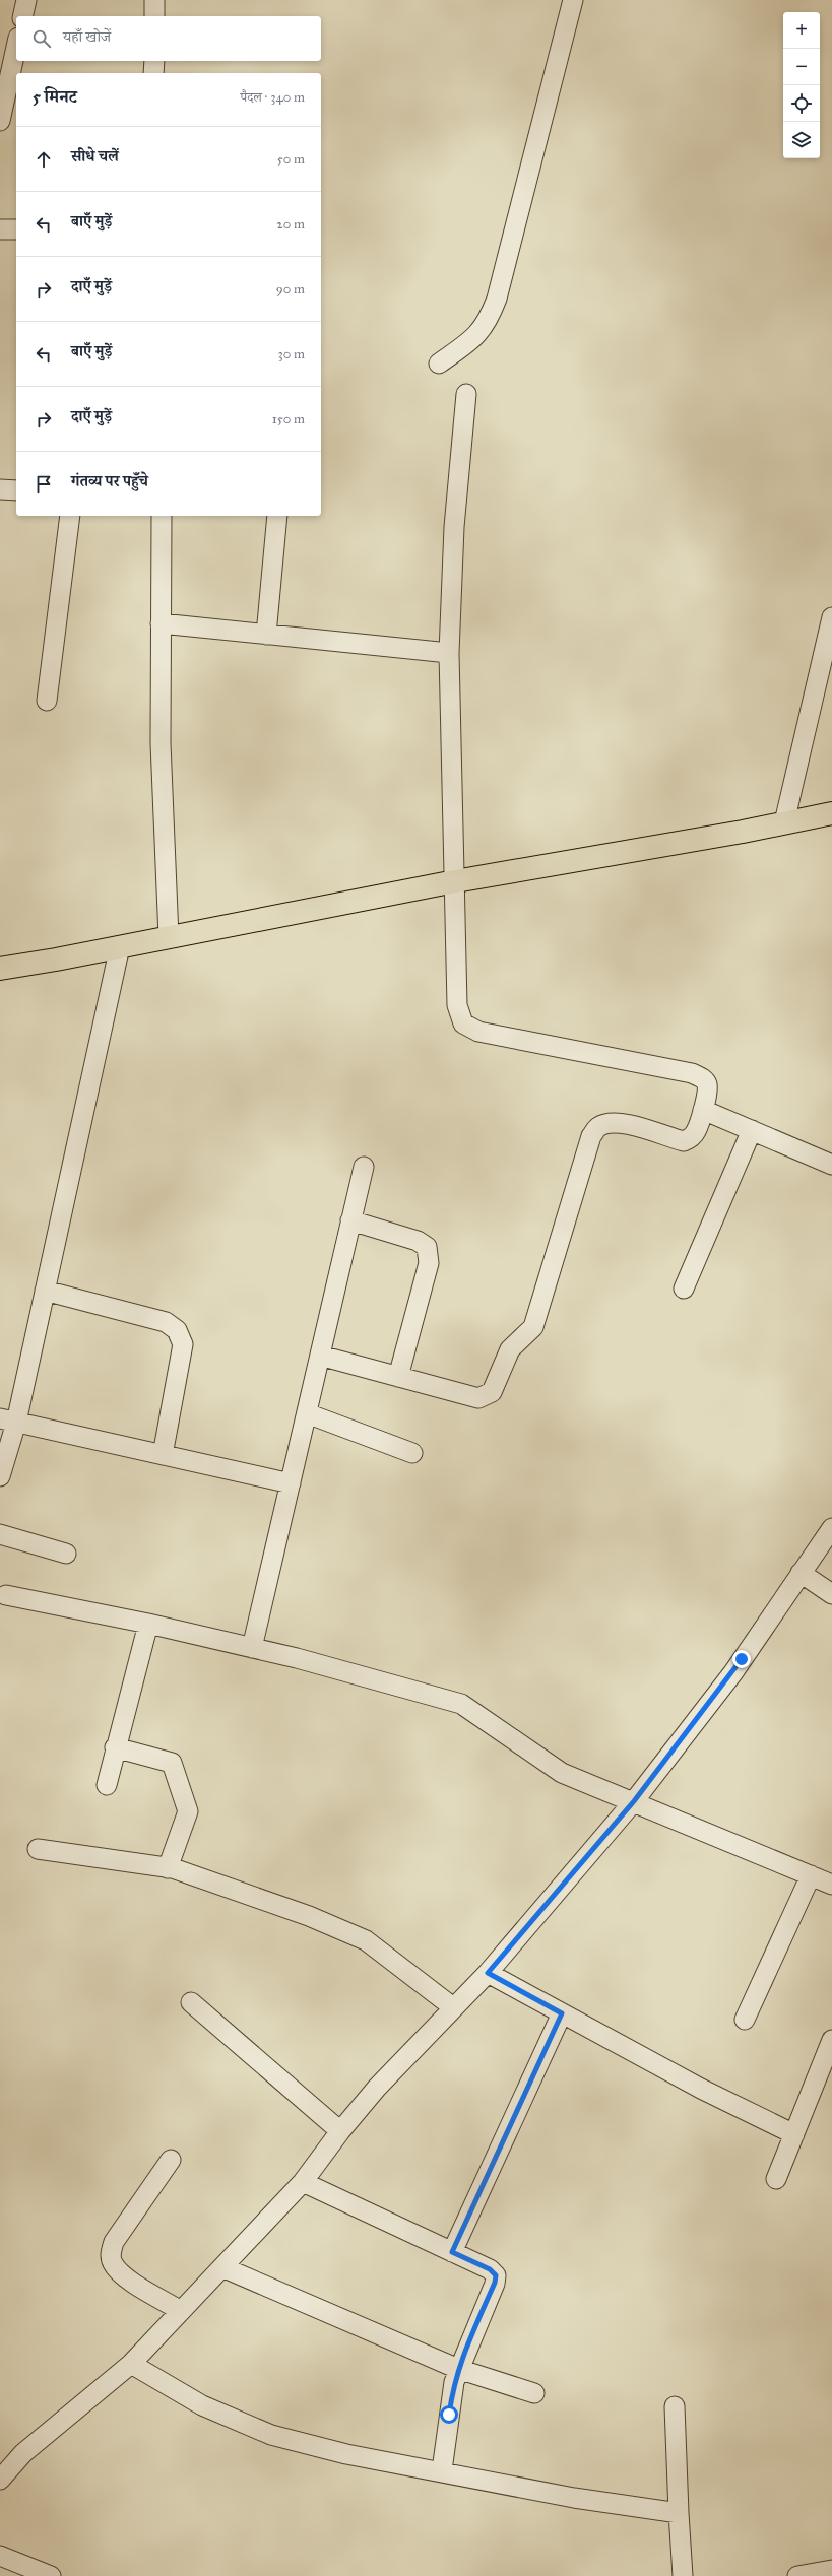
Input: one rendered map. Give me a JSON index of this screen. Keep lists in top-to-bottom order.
{
  "page": {
    "map_buttons": ["+", "−"],
    "search": "यहाँ खोजें",
    "heading": ["5 मिनट", "पैदल · 340 m"],
    "list": [
      ["सीधे चलें", "50 m"],
      ["बाएँ मुड़ें", "20 m"],
      ["दाएँ मुड़ें", "90 m"],
      ["बाएँ मुड़ें", "30 m"],
      ["दाएँ मुड़ें", "150 m"],
      "गंतव्य पर पहुँचे"
    ]
  }
}
